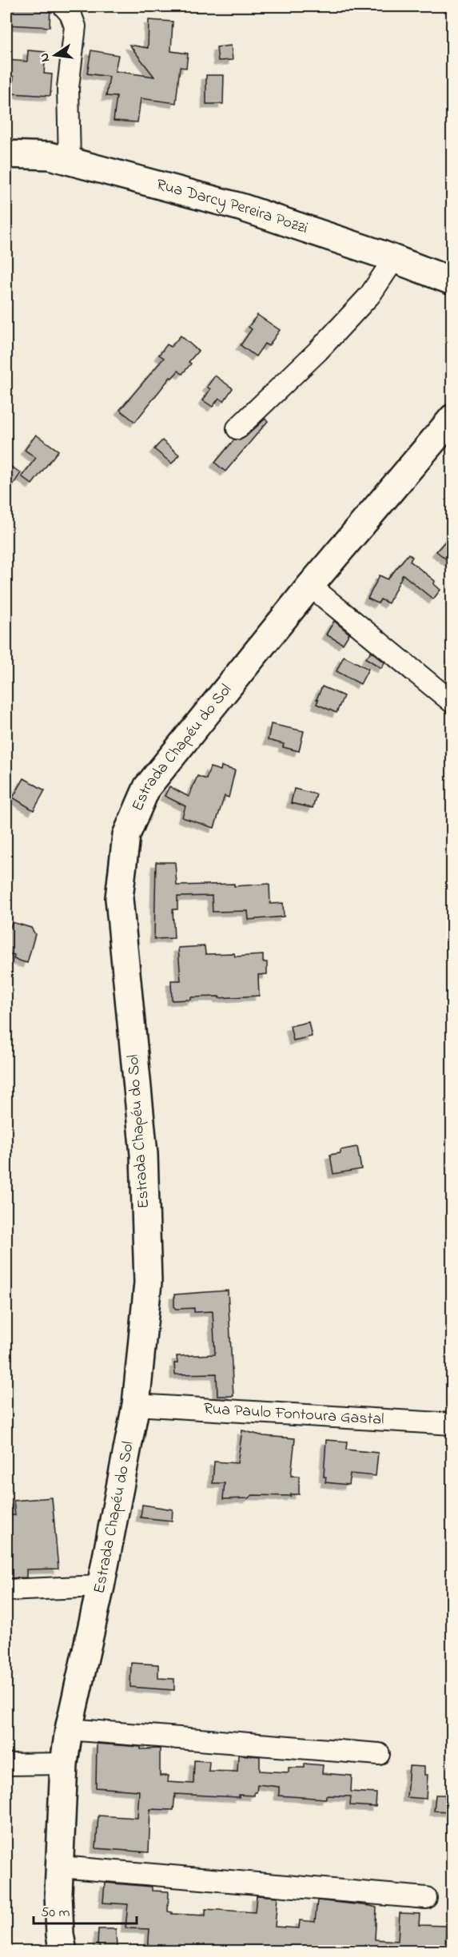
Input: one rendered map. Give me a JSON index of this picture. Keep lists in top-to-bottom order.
{
  "streets": {
    "main road": ["Rua Darcy Pereira Pozzi", "Estrada Chapéu do Sol"],
    "street": ["Rua Paulo Fontoura Gastal"]
  },
  "crossings": [
    ["Estrada Chapéu do Sol", "Rua Paulo Fontoura Gastal"]
  ],
  "scale_bar": "50 m",
  "north": "left"
}
